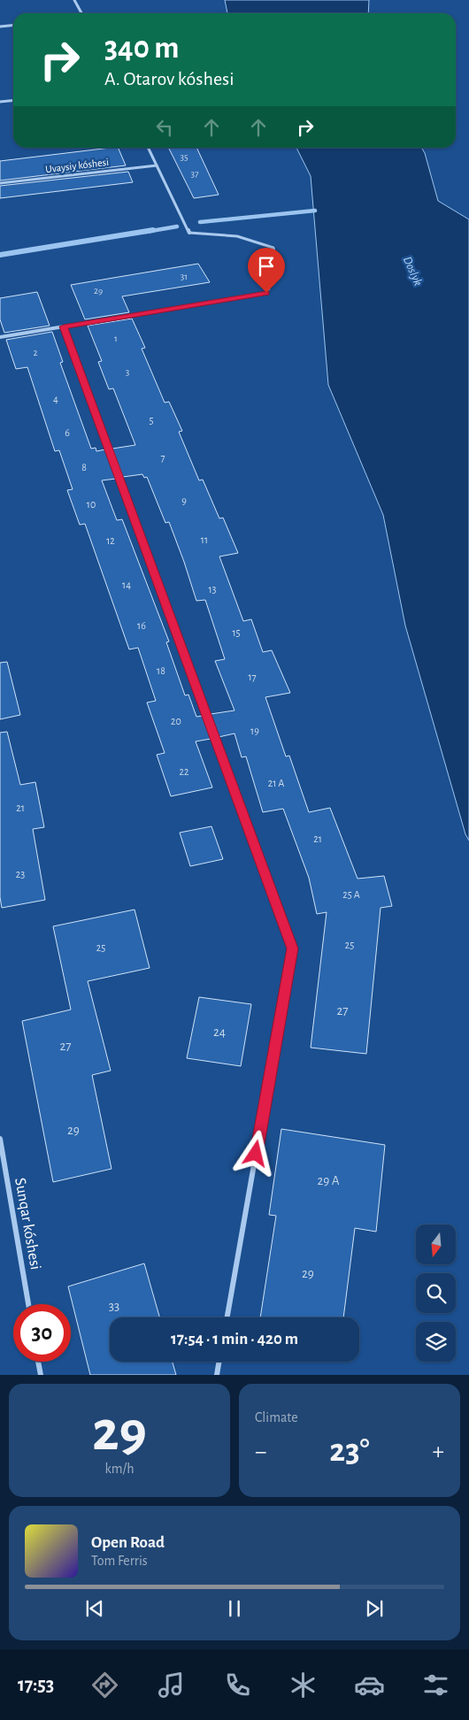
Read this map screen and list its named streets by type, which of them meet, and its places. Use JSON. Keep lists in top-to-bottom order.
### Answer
{
  "streets": {
    "street": ["Uvaysiy kóshesi", "Sunqar kóshesi"]
  },
  "water": ["Doslyk"],
  "house_numbers": [
    "35",
    "37",
    "31",
    "29",
    "1",
    "2",
    "3",
    "4",
    "5",
    "6",
    "7",
    "8",
    "9",
    "10",
    "11",
    "12",
    "14",
    "13",
    "16",
    "15",
    "18",
    "17",
    "20",
    "19",
    "22",
    "21 А",
    "21",
    "21",
    "23",
    "25 А",
    "25",
    "25",
    "27",
    "24",
    "27",
    "29",
    "29 А",
    "29",
    "33"
  ],
  "north": "bottom",
  "page": {
    "turn": ["340 m", "A. Otarov kóshesi"],
    "limit": "30",
    "trip": "17:54 · 1 min · 420 m",
    "tile": [
      ["29", "km/h"],
      "Climate"
    ],
    "heat": ["−", "23°", "+"],
    "song": ["Open Road", "Tom Ferris"],
    "tabs": "17:53"
  }
}
